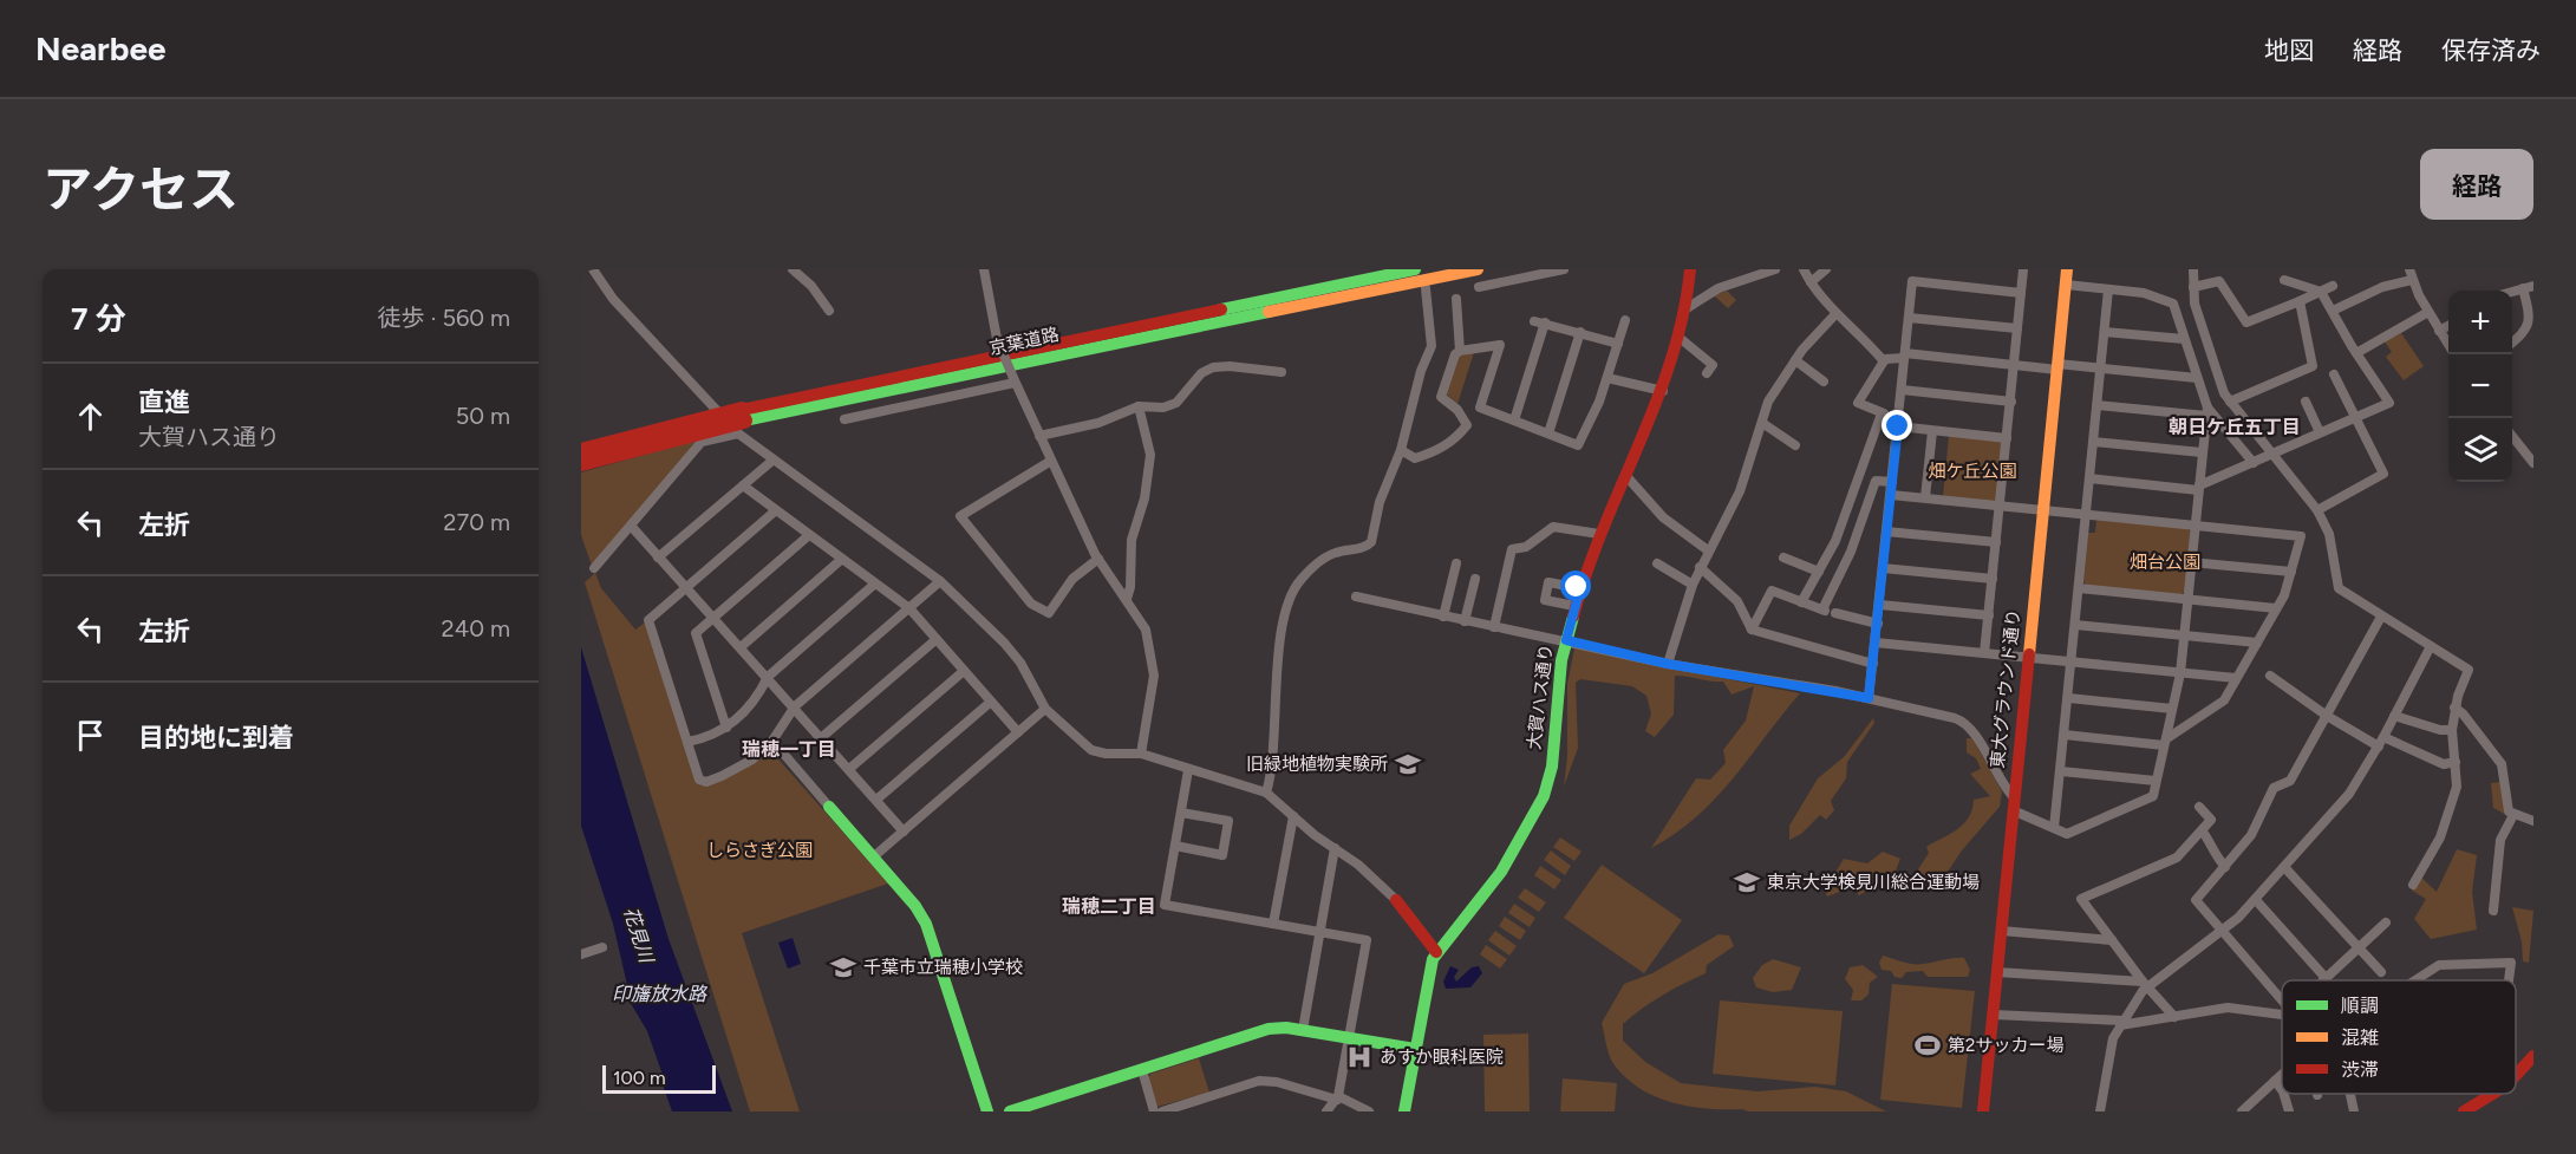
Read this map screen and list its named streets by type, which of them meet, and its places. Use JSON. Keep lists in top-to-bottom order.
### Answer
{
  "streets": {
    "main road": ["京葉道路", "東大グラウンド通り", "大賀ハス通り"]
  },
  "districts": ["朝日ケ丘五丁目", "瑞穂一丁目", "瑞穂二丁目"],
  "water": ["花見川", "印旛放水路"],
  "parks": ["畑ケ丘公園", "畑台公園", "しらさぎ公園"],
  "places": {
    "school or university": ["旧緑地植物実験所", "東京大学検見川総合運動場", "千葉市立瑞穂小学校"],
    "sports": ["第2サッカー場"],
    "hospital": ["あすか眼科医院"]
  },
  "legend": ["順調", "混雑", "渋滞"],
  "scale_bar": "100 m",
  "page": {
    "header": "Nearbee",
    "nav": ["地図", "経路", "保存済み"],
    "title": "アクセス",
    "buttons": "経路",
    "heading": ["7 分", "徒歩 · 560 m"],
    "map_buttons": ["+", "−"],
    "list": [
      ["直進", "大賀ハス通り", "50 m"],
      ["左折", "270 m"],
      ["左折", "240 m"],
      "目的地に到着"
    ],
    "scale": "100 m"
  }
}
